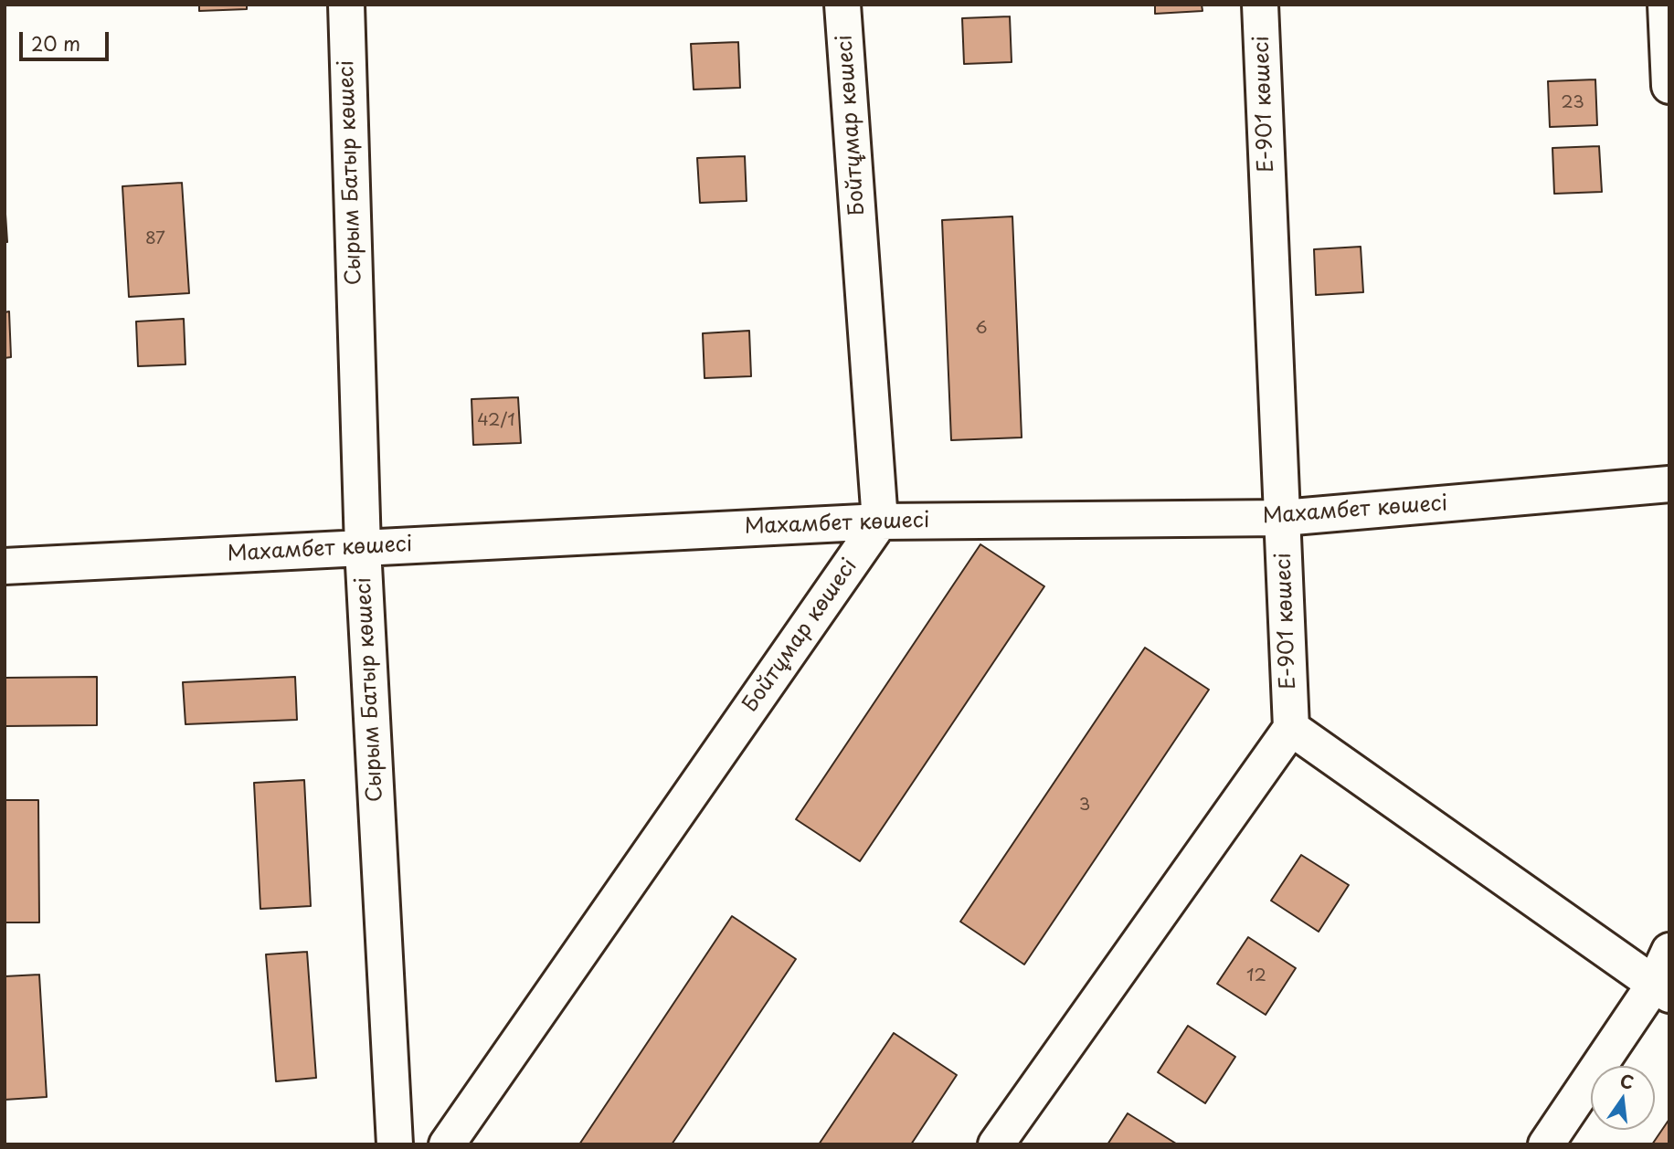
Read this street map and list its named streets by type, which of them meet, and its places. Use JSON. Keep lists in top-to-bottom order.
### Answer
{
  "streets": {
    "street": [
      "Е-901 көшесі",
      "Бойтұмар көшесі",
      "Сырым Батыр көшесі",
      "Махамбет көшесі"
    ]
  },
  "crossings": [
    ["Е-901 көшесі", "Махамбет көшесі"],
    ["Бойтұмар көшесі", "Махамбет көшесі"],
    ["Сырым Батыр көшесі", "Махамбет көшесі"]
  ],
  "house_numbers": [
    "23",
    "87",
    "6",
    "42/1",
    "3",
    "12"
  ],
  "scale_bar": "20 m",
  "north": "top"
}
